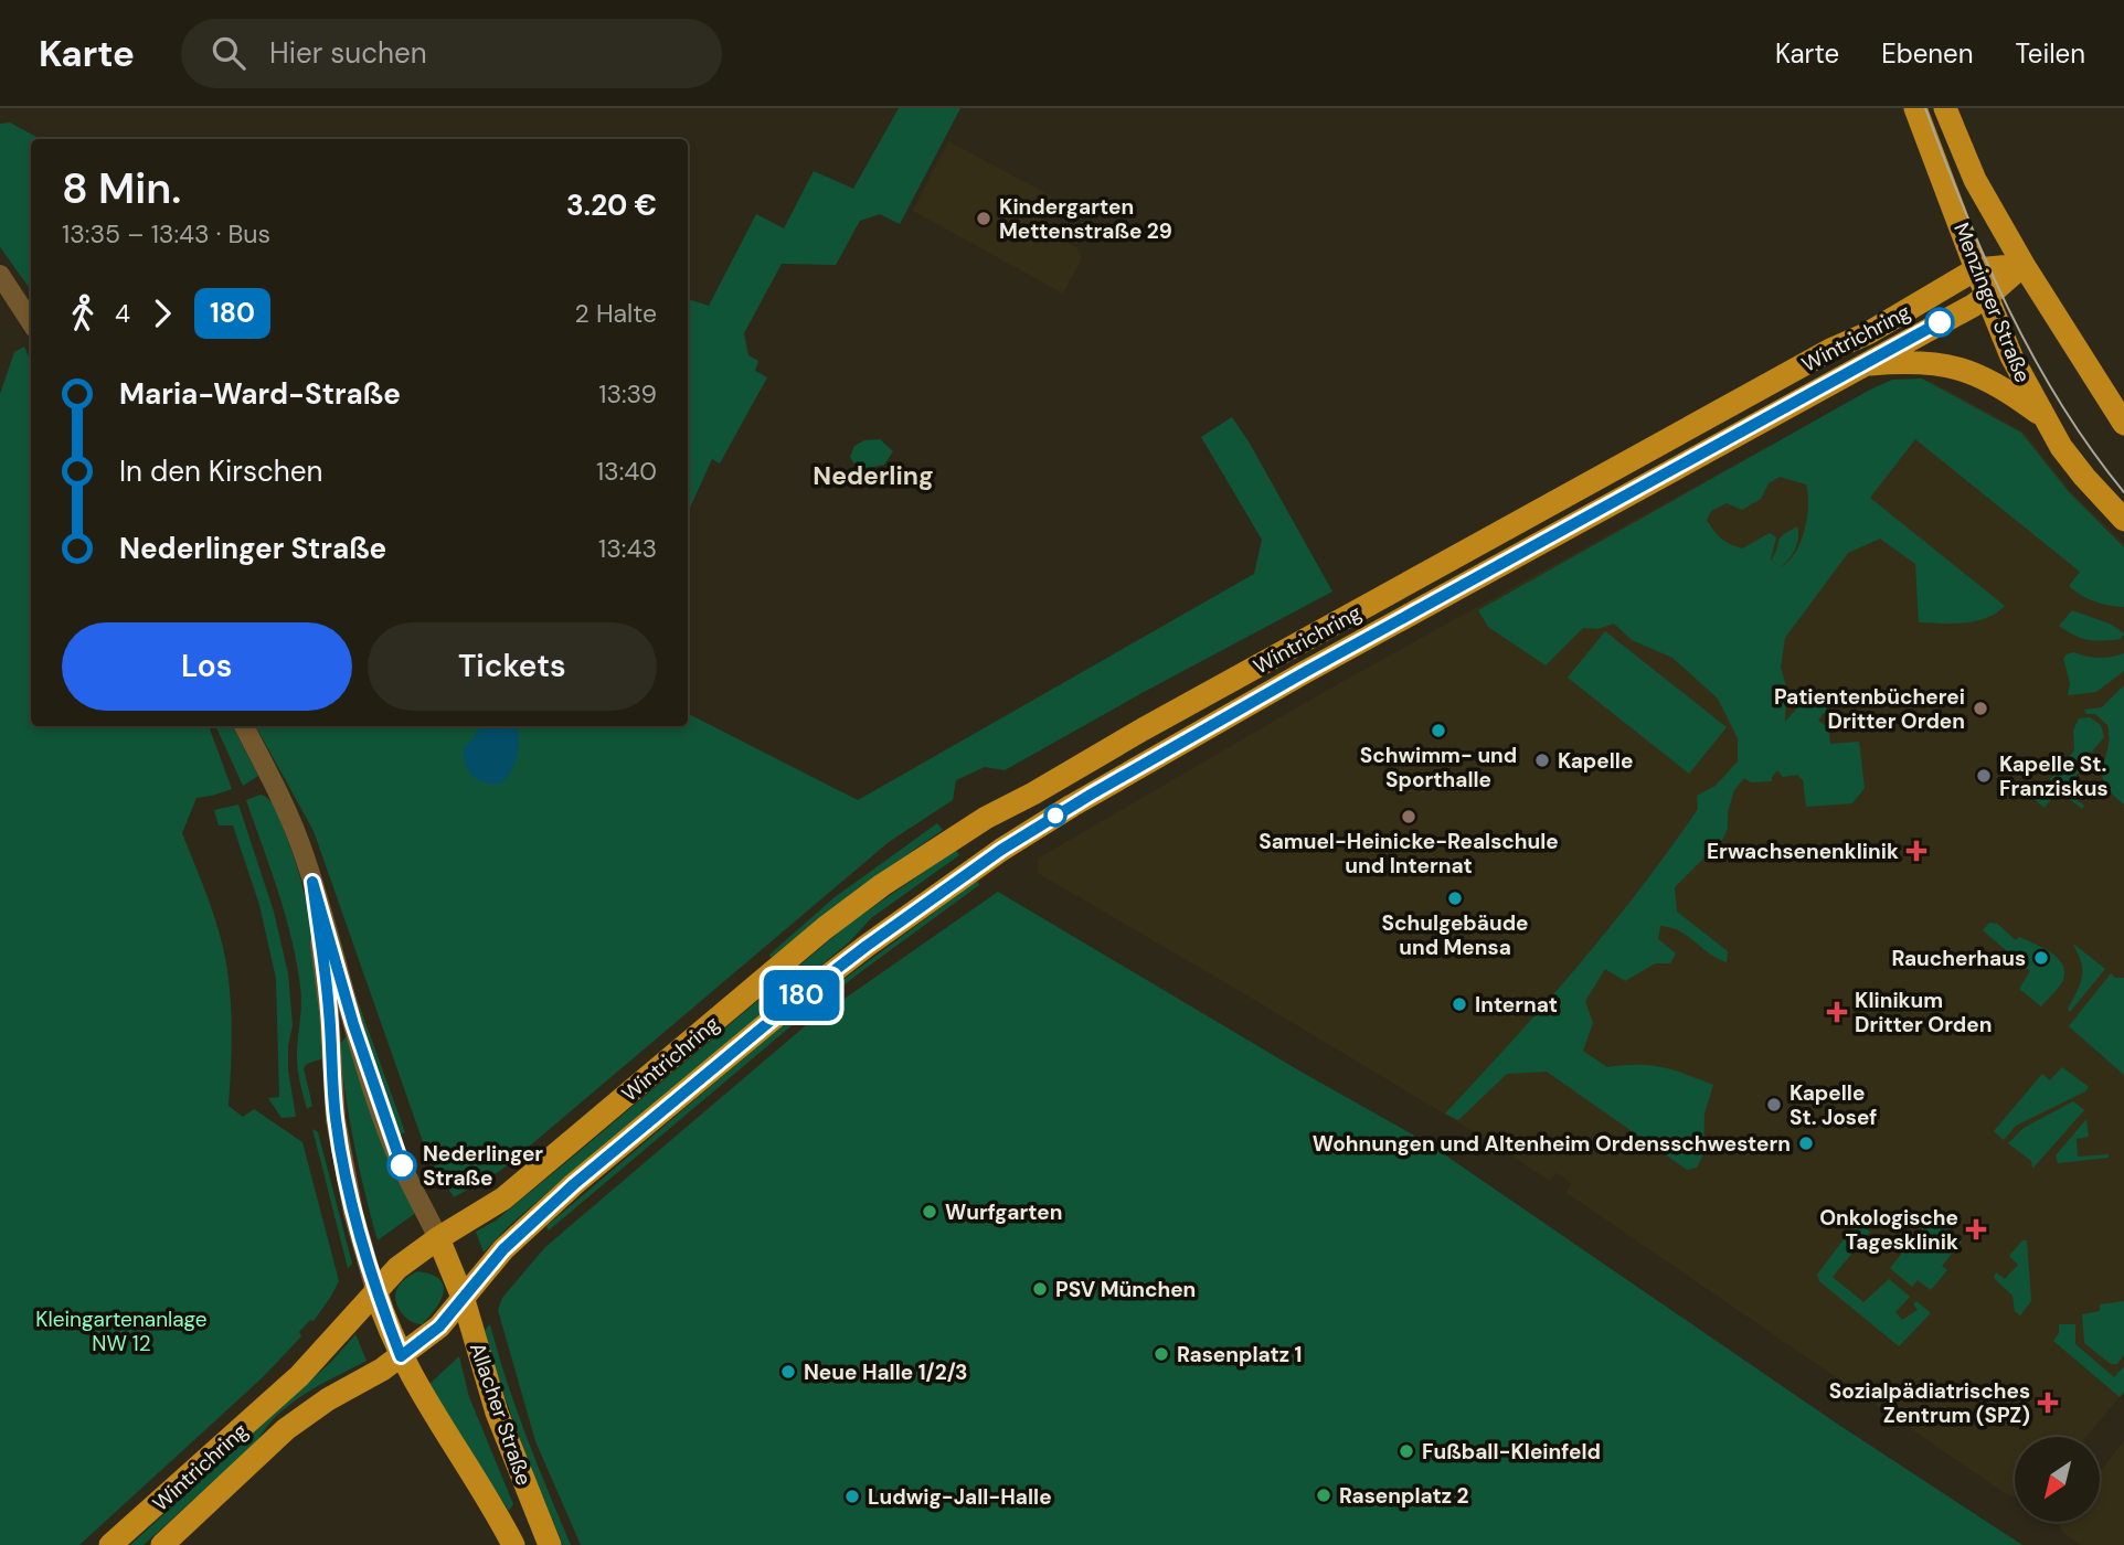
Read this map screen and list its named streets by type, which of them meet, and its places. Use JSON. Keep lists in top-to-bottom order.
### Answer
{
  "streets": {
    "main road": ["Menzinger Straße", "Wintrichring", "Allacher Straße"]
  },
  "crossings": [
    ["Menzinger Straße", "Wintrichring"],
    ["Wintrichring", "Allacher Straße"]
  ],
  "districts": ["Nederling"],
  "parks": ["Kleingartenanlage NW 12"],
  "places": {
    "other": [
      "Kindergarten Mettenstraße 29",
      "Patientenbücherei Dritter Orden",
      "Schwimm- und Sporthalle",
      "Kapelle",
      "Kapelle St. Franziskus",
      "Samuel-Heinicke-Realschule und Internat",
      "Schulgebäude und Mensa",
      "Raucherhaus",
      "Internat",
      "Kapelle St. Josef",
      "Wohnungen und Altenheim Ordensschwestern",
      "Nederlinger Straße",
      "Wurfgarten",
      "PSV München",
      "Rasenplatz 1",
      "Neue Halle 1/2/3",
      "Fußball-Kleinfeld",
      "Rasenplatz 2",
      "Ludwig-Jall-Halle"
    ],
    "health": [
      "Erwachsenenklinik",
      "Klinikum Dritter Orden",
      "Onkologische Tagesklinik",
      "Sozialpädiatrisches Zentrum (SPZ)"
    ]
  },
  "lines": ["bus line 180"],
  "north": "bottom left",
  "page": {
    "header": "Karte",
    "search": "Hier suchen",
    "nav": ["Karte", "Ebenen", "Teilen"],
    "on_map": "180",
    "heading": ["8 Min.", "13:35 – 13:43 · Bus", "3.20 €"],
    "legs": ["4", "180", "2 Halte"],
    "list": [
      {
        "name": "Maria-Ward-Straße",
        "value": "13:39"
      },
      {
        "name": "In den Kirschen",
        "value": "13:40"
      },
      {
        "name": "Nederlinger Straße",
        "value": "13:43"
      }
    ],
    "buttons": ["Los", "Tickets"]
  }
}
